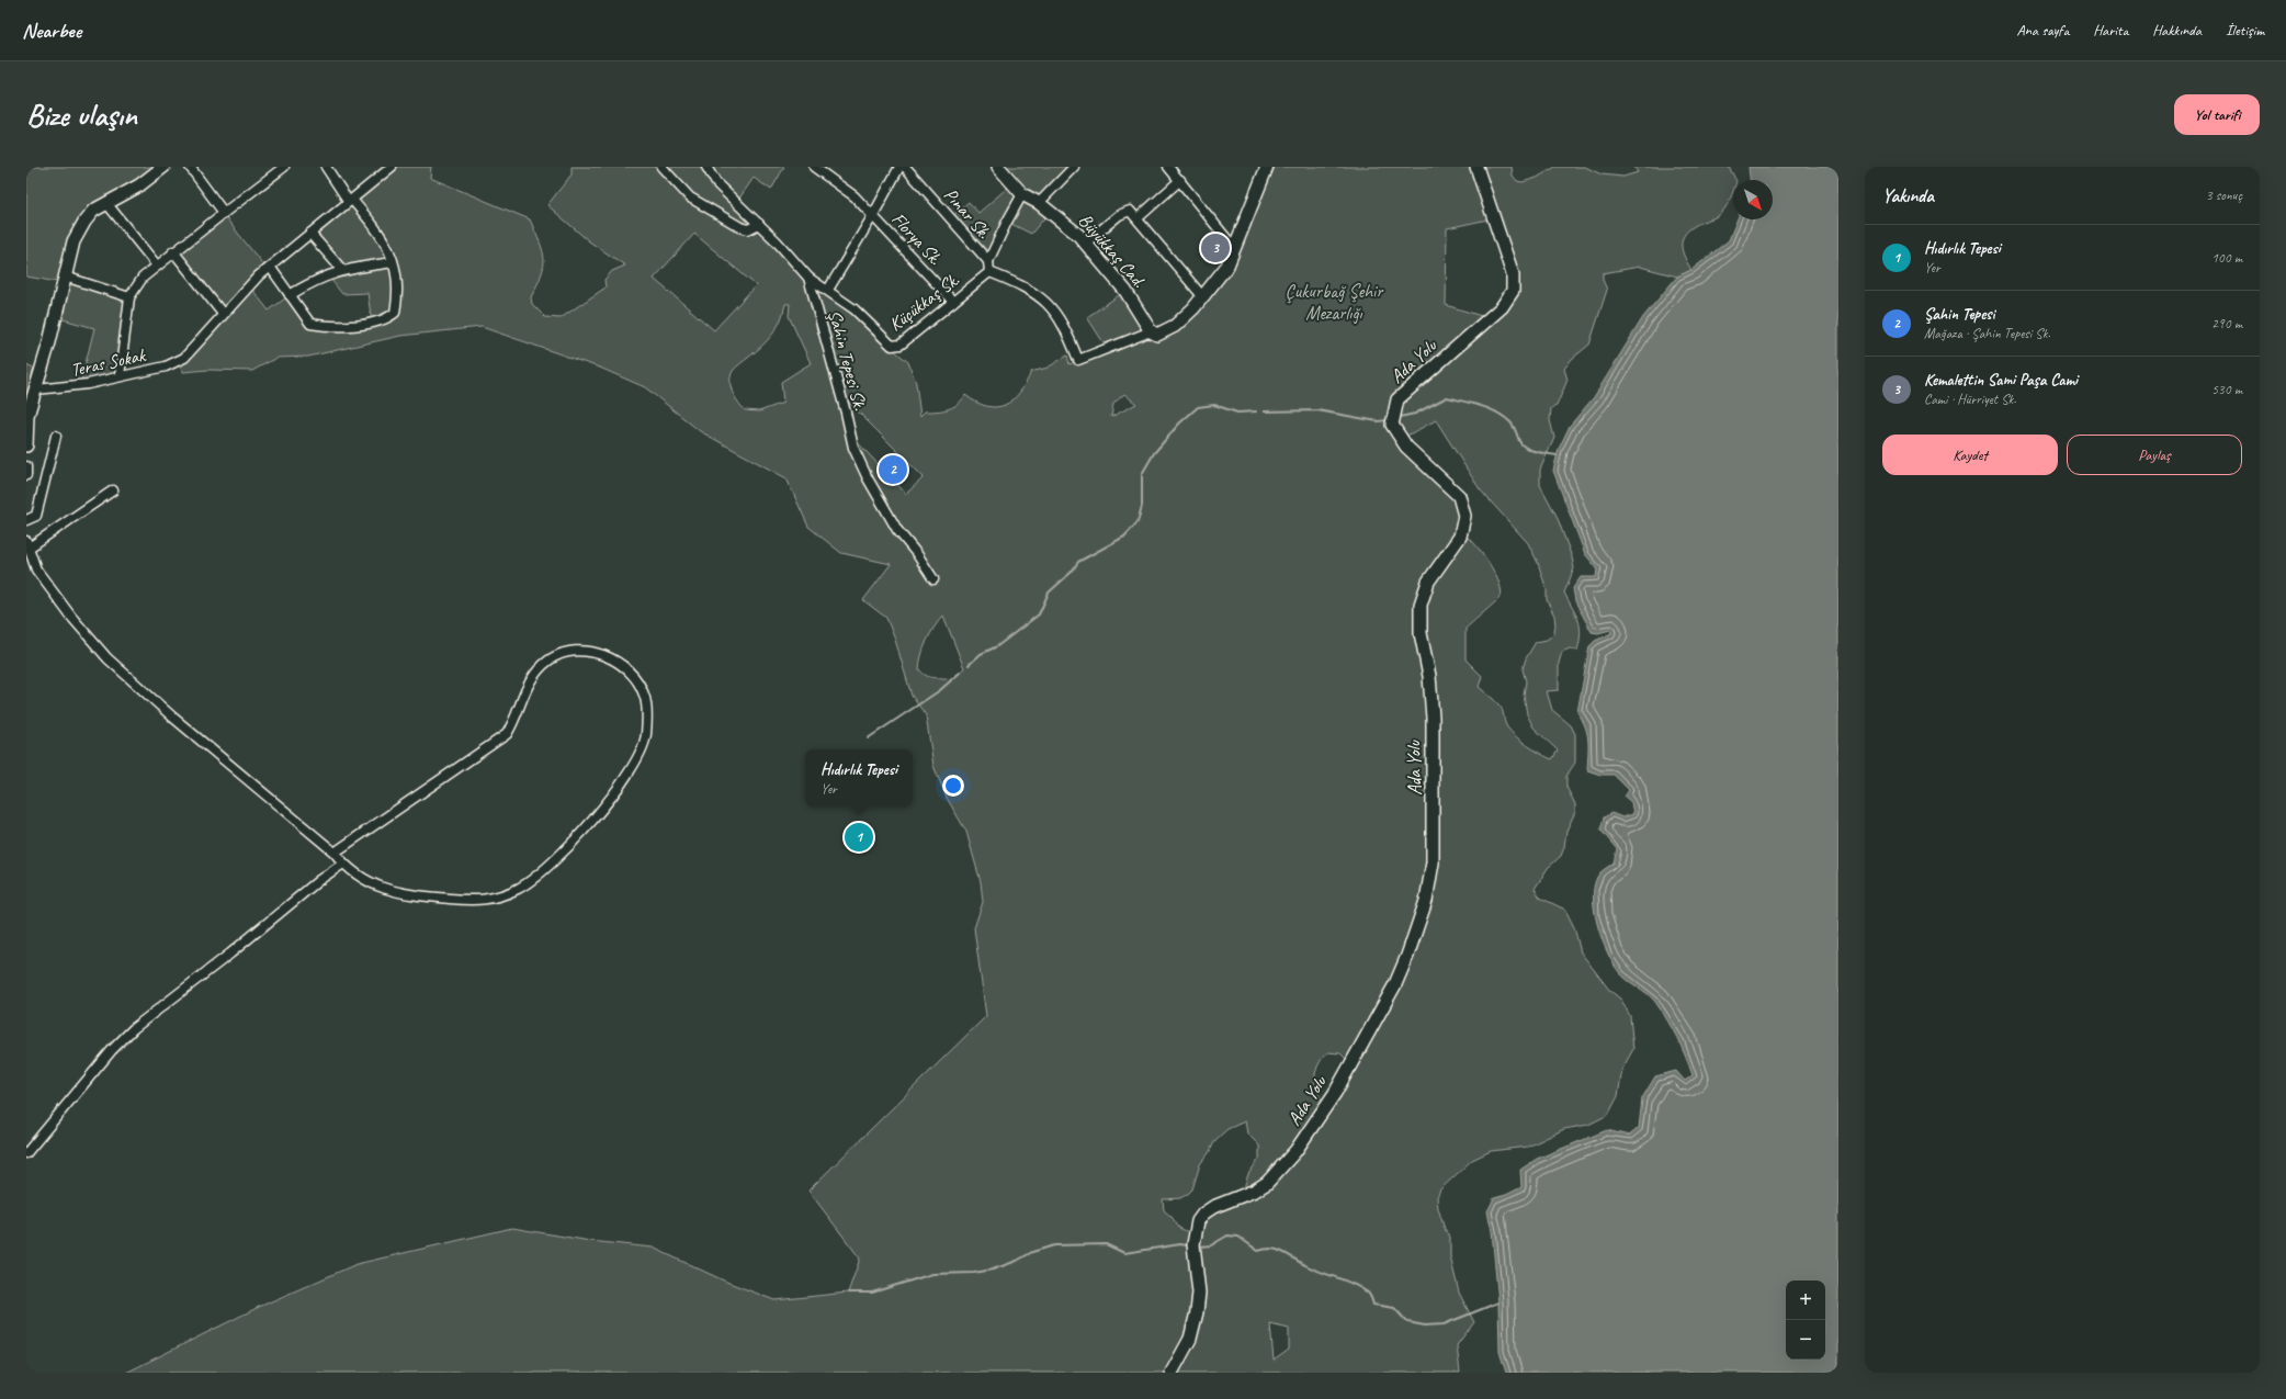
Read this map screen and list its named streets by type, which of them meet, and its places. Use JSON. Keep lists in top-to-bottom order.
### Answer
{
  "streets": {
    "street": [
      "Pınar Sk.",
      "Florya Sk.",
      "Büyükkaş Cad.",
      "Küçükkaş Sk.",
      "Şahin Tepesi Sk.",
      "Ada Yolu",
      "Teras Sokak"
    ]
  },
  "crossings": [
    ["Florya Sk.", "Küçükkaş Sk."],
    ["Küçükkaş Sk.", "Şahin Tepesi Sk."]
  ],
  "parks": ["Çukurbağ Şehir Mezarlığı"],
  "north": "bottom right",
  "page": {
    "header": "Nearbee",
    "nav": [
      "Ana sayfa",
      "Harita",
      "Hakkında",
      "İletişim"
    ],
    "buttons": [
      "Yol tarifi",
      ["Kaydet", "Paylaş"]
    ],
    "title": "Bize ulaşın",
    "heading": ["Yakında", "3 sonuç"],
    "list": [
      {
        "mark": "1",
        "name": "Hıdırlık Tepesi",
        "note": "Yer",
        "value": "100 m"
      },
      {
        "mark": "2",
        "name": "Şahin Tepesi",
        "note": "Mağaza · Şahin Tepesi Sk.",
        "value": "290 m"
      },
      {
        "mark": "3",
        "name": "Kemalettin Sami Paşa Cami",
        "note": "Cami · Hürriyet Sk.",
        "value": "530 m"
      }
    ],
    "pins": ["3", "2", "1"],
    "popup": ["Hıdırlık Tepesi", "Yer"],
    "map_buttons": ["+", "−"]
  }
}
